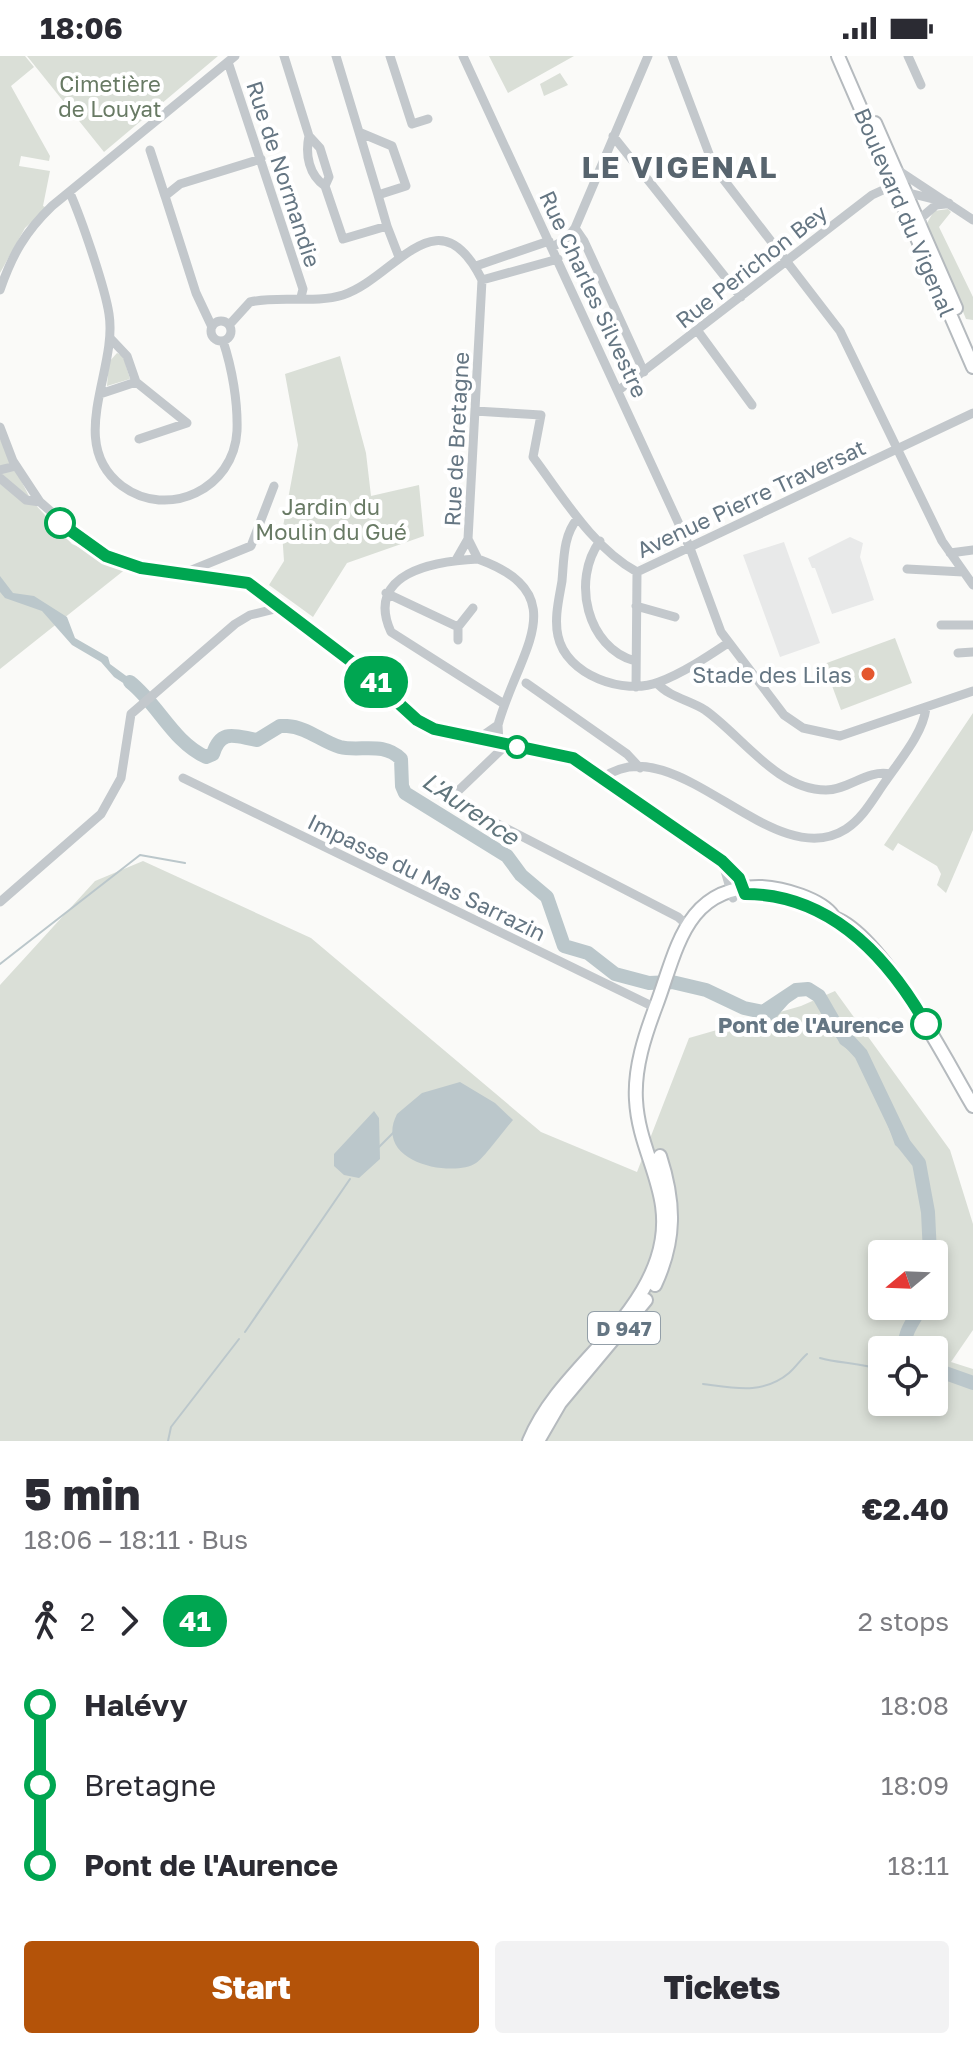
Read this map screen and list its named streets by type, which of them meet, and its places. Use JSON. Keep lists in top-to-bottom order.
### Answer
{
  "streets": {
    "main road": ["Boulevard du Vigenal", "D 947"],
    "street": [
      "Rue de Normandie",
      "Rue Perichon Bey",
      "Rue Charles Silvestre",
      "Rue de Bretagne",
      "Avenue Pierre Traversat",
      "Impasse du Mas Sarrazin"
    ]
  },
  "crossings": [
    ["Boulevard du Vigenal", "Rue Perichon Bey"],
    ["Rue Perichon Bey", "Rue Charles Silvestre"],
    ["Rue Charles Silvestre", "Avenue Pierre Traversat"],
    ["Rue de Bretagne", "Avenue Pierre Traversat"],
    ["Impasse du Mas Sarrazin", "D 947"]
  ],
  "districts": ["LE VIGENAL"],
  "water": ["L'Aurence"],
  "parks": ["Cimetière de Louyat", "Jardin du Moulin du Gué"],
  "places": ["Stade des Lilas", "Pont de l'Aurence"],
  "lines": ["bus line 41"],
  "north": "left",
  "page": {
    "status": "18:06",
    "on_map": "41",
    "heading": ["5 min", "18:06 – 18:11 · Bus", "€2.40"],
    "legs": ["2", "41", "2 stops"],
    "list": [
      {
        "name": "Halévy",
        "value": "18:08"
      },
      {
        "name": "Bretagne",
        "value": "18:09"
      },
      {
        "name": "Pont de l'Aurence",
        "value": "18:11"
      }
    ],
    "buttons": ["Start", "Tickets"]
  }
}
